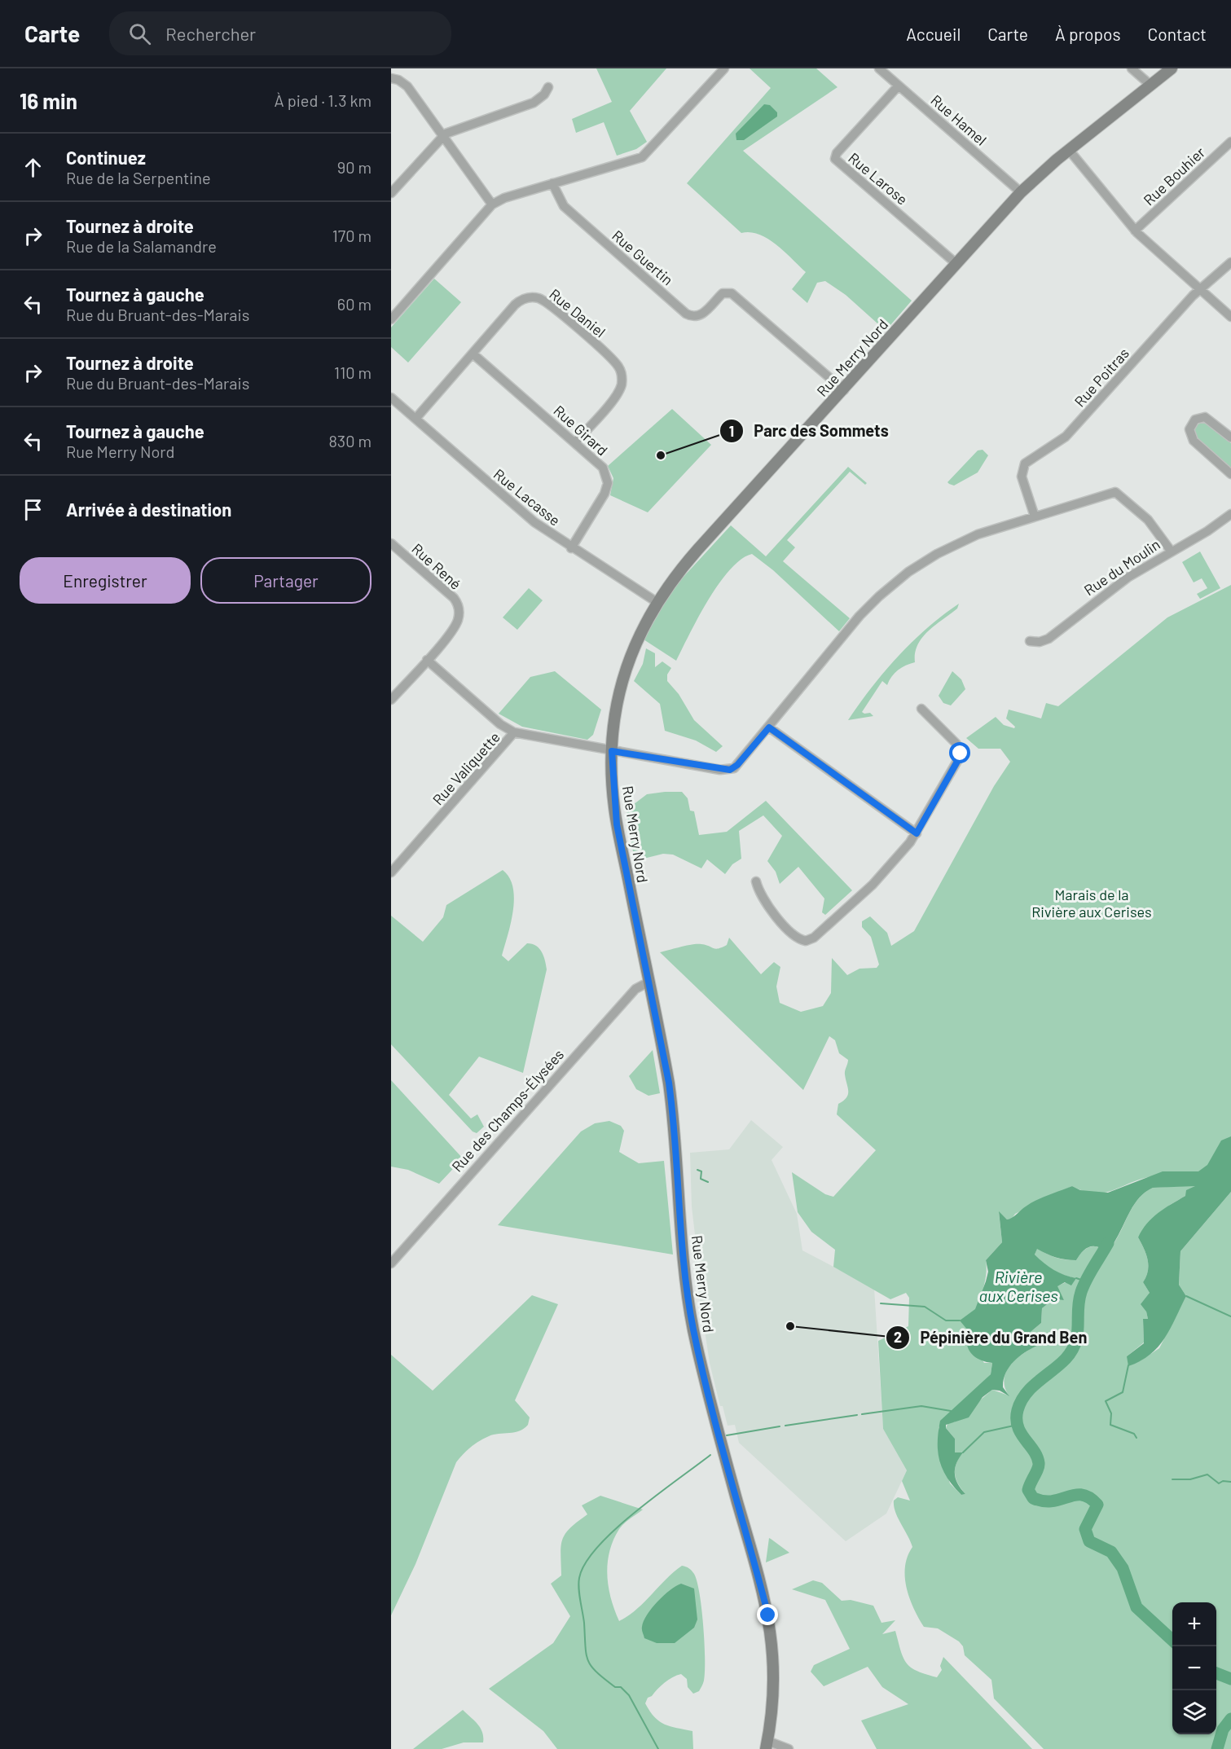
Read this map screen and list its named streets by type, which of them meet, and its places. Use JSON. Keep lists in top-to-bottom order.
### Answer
{
  "streets": {
    "main road": ["Rue Merry Nord"],
    "street": [
      "Rue Hamel",
      "Rue Bouhier",
      "Rue Larose",
      "Rue Guertin",
      "Rue Daniel",
      "Rue Poitras",
      "Rue Girard",
      "Rue Lacasse",
      "Rue René",
      "Rue du Moulin",
      "Rue Valiquette",
      "Rue des Champs-Élysées"
    ]
  },
  "crossings": [
    ["Rue Hamel", "Rue Larose"],
    ["Rue Hamel", "Rue Merry Nord"],
    ["Rue Larose", "Rue Merry Nord"],
    ["Rue Guertin", "Rue Merry Nord"],
    ["Rue Daniel", "Rue Girard"],
    ["Rue Daniel", "Rue Lacasse"],
    ["Rue Merry Nord", "Rue Lacasse"],
    ["Rue Merry Nord", "Rue Valiquette"],
    ["Rue Merry Nord", "Rue des Champs-Élysées"],
    ["Rue Girard", "Rue Lacasse"]
  ],
  "water": ["Rivière aux Cerises"],
  "parks": ["Marais de la Rivière aux Cerises"],
  "places": ["Parc des Sommets", "Pépinière du Grand Ben"],
  "page": {
    "header": "Carte",
    "search": "Rechercher",
    "nav": [
      "Accueil",
      "Carte",
      "À propos",
      "Contact"
    ],
    "heading": ["16 min", "À pied · 1.3 km"],
    "list": [
      ["Continuez", "Rue de la Serpentine", "90 m"],
      ["Tournez à droite", "Rue de la Salamandre", "170 m"],
      ["Tournez à gauche", "Rue du Bruant-des-Marais", "60 m"],
      ["Tournez à droite", "Rue du Bruant-des-Marais", "110 m"],
      ["Tournez à gauche", "Rue Merry Nord", "830 m"],
      "Arrivée à destination"
    ],
    "buttons": ["Enregistrer", "Partager"],
    "map_buttons": ["+", "−"]
  }
}
